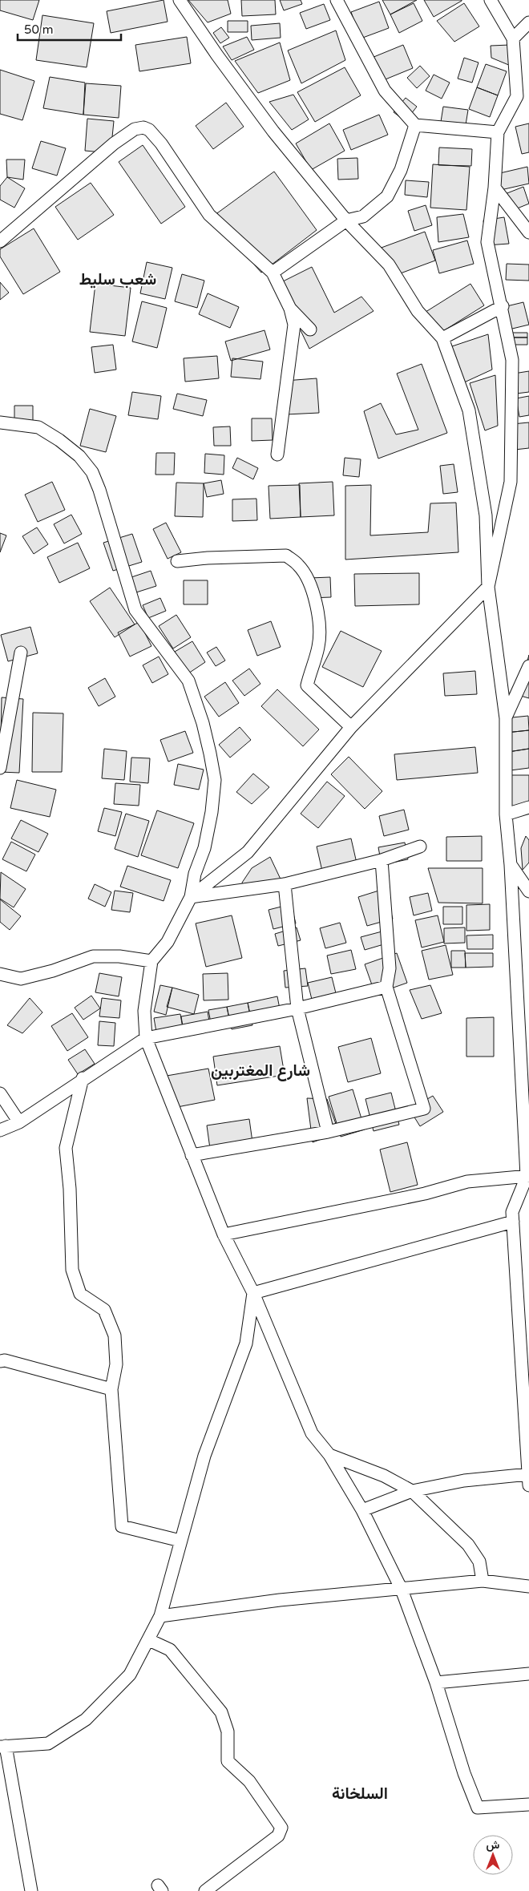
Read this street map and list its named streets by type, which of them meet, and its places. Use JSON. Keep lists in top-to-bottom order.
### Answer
{
  "districts": ["شعب سليط", "شارع المغتربين", "السلخانة"],
  "scale_bar": "50 m",
  "north": "top"
}
